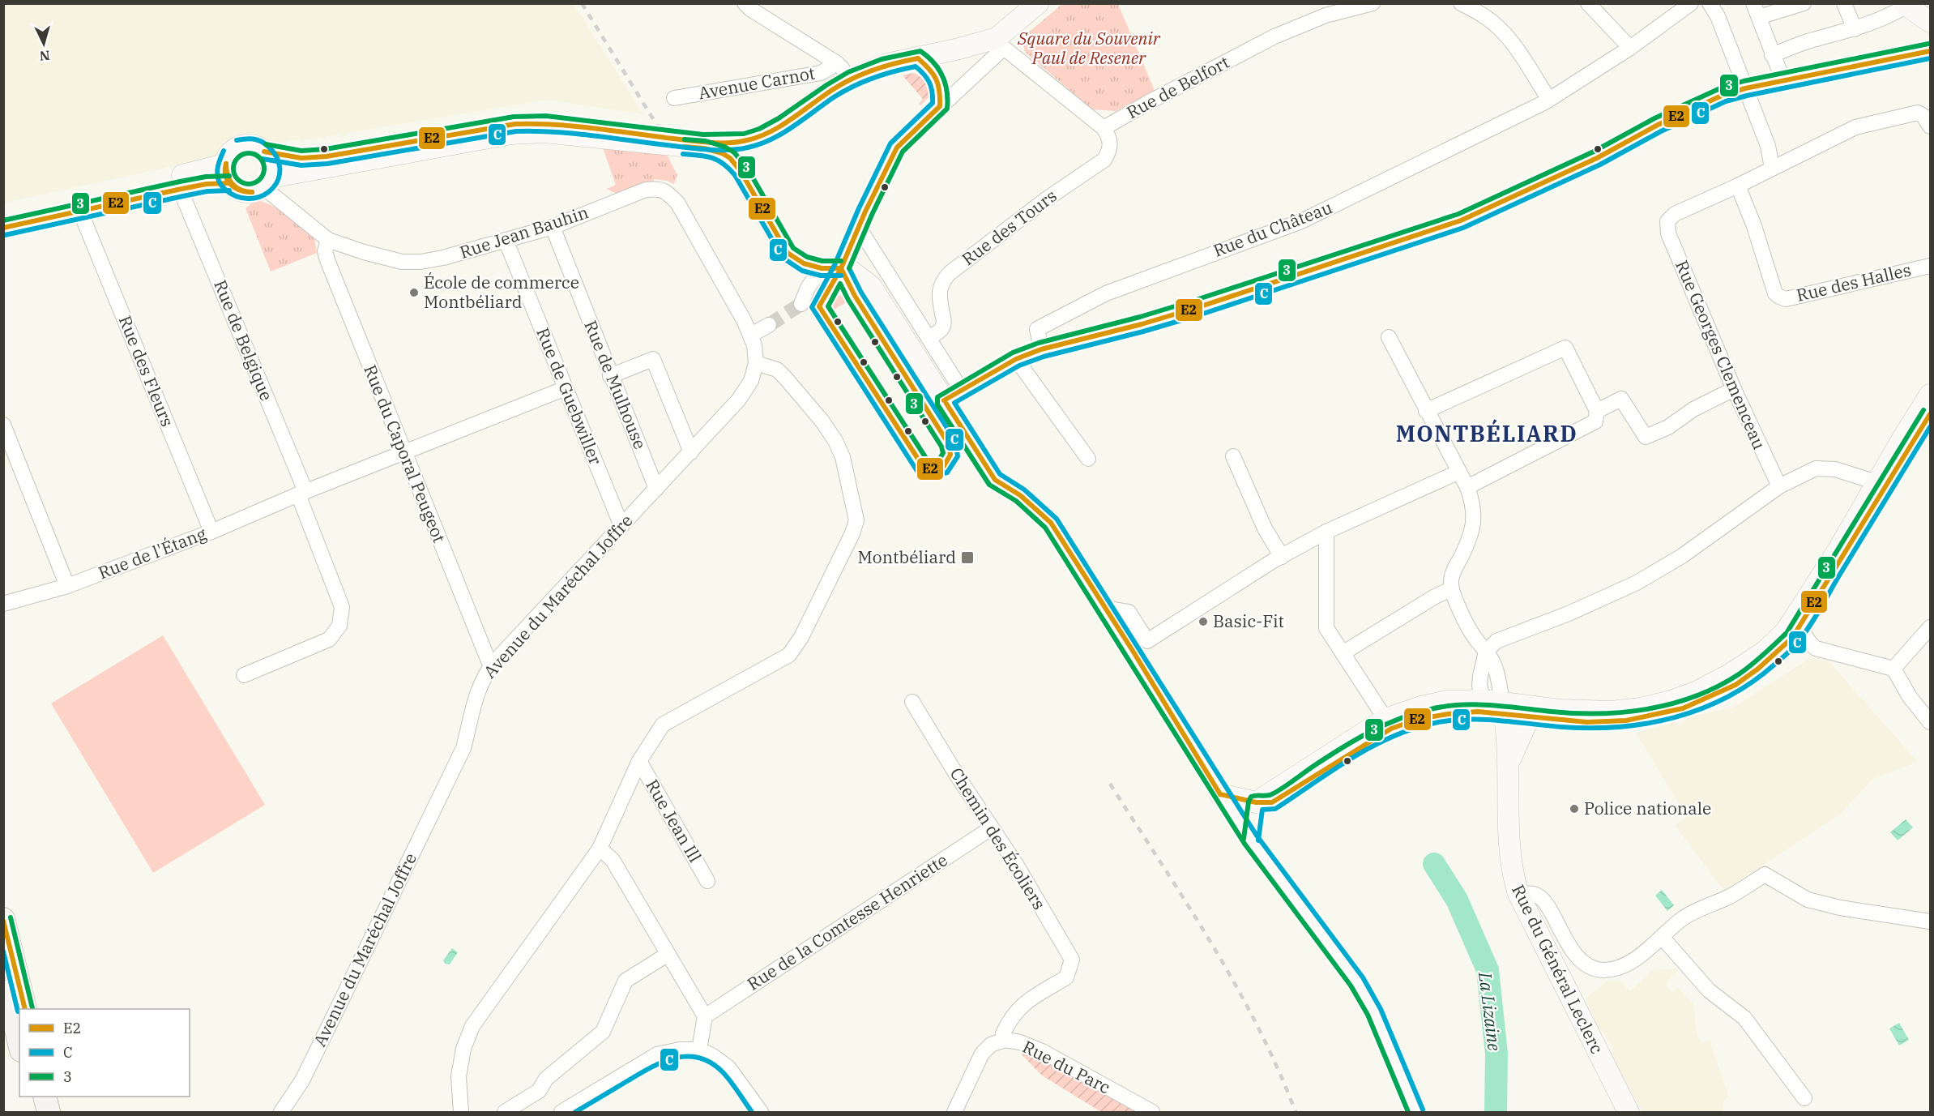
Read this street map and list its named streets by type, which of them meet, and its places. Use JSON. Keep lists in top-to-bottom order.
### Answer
{
  "streets": {
    "main road": ["Rue du Général Leclerc"],
    "street": [
      "Avenue Carnot",
      "Rue de Belfort",
      "Rue des Tours",
      "Rue du Château",
      "Rue Jean Bauhin",
      "Rue des Halles",
      "Rue de Belgique",
      "Rue Georges Clemenceau",
      "Rue des Fleurs",
      "Rue de Mulhouse",
      "Rue de Guebwiller",
      "Rue du Caporal Peugeot",
      "Rue de l'Étang",
      "Avenue du Maréchal Joffre",
      "Rue Jean Ill",
      "Chemin des Écoliers",
      "Rue de la Comtesse Henriette",
      "Rue du Parc"
    ]
  },
  "crossings": [
    ["Rue de Belfort", "Rue des Tours"],
    ["Rue Jean Bauhin", "Rue de Mulhouse"],
    ["Rue Jean Bauhin", "Rue de Guebwiller"],
    ["Rue Jean Bauhin", "Rue du Caporal Peugeot"],
    ["Rue Jean Bauhin", "Avenue du Maréchal Joffre"],
    ["Rue des Halles", "Rue Georges Clemenceau"],
    ["Rue de Belgique", "Rue de l'Étang"],
    ["Rue des Fleurs", "Rue de l'Étang"],
    ["Rue de Mulhouse", "Avenue du Maréchal Joffre"],
    ["Rue de Guebwiller", "Rue de l'Étang"],
    ["Rue de Guebwiller", "Avenue du Maréchal Joffre"],
    ["Rue du Caporal Peugeot", "Rue de l'Étang"],
    ["Rue du Caporal Peugeot", "Avenue du Maréchal Joffre"],
    ["Chemin des Écoliers", "Rue de la Comtesse Henriette"],
    ["Chemin des Écoliers", "Rue du Parc"]
  ],
  "districts": ["MONTBÉLIARD"],
  "water": ["La Lizaine"],
  "parks": ["Square du Souvenir Paul de Resener"],
  "places": {
    "other": ["École de commerce Montbéliard", "Basic-Fit", "Police nationale"],
    "transit": ["Montbéliard"]
  },
  "lines": ["transit line 3", "transit line E2", "transit line C"],
  "legend": ["E2", "C", "3"],
  "north": "bottom"
}
